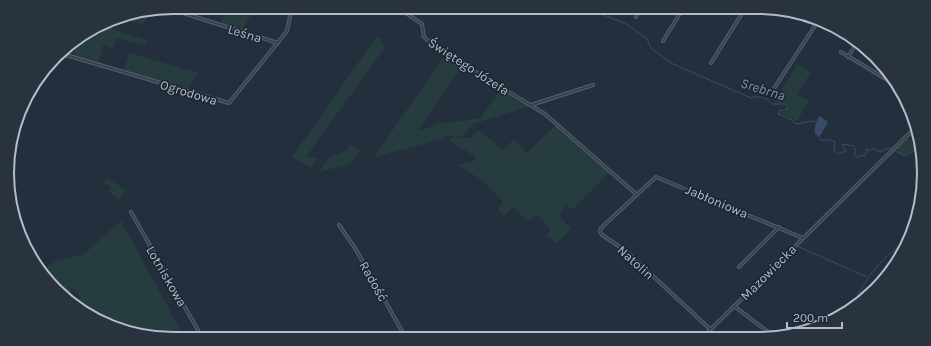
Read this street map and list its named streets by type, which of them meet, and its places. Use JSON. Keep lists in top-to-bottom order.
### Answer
{
  "streets": {
    "street": [
      "Leśna",
      "Świętego Józefa",
      "Ogrodowa",
      "Jabłoniowa",
      "Natolin",
      "Mazowiecka",
      "Lotniskowa",
      "Radość"
    ]
  },
  "crossings": [
    ["Leśna", "Ogrodowa"],
    ["Świętego Józefa", "Jabłoniowa"],
    ["Świętego Józefa", "Natolin"],
    ["Jabłoniowa", "Natolin"],
    ["Jabłoniowa", "Mazowiecka"],
    ["Natolin", "Mazowiecka"]
  ],
  "water": ["Srebrna"],
  "scale_bar": "200 m"
}
